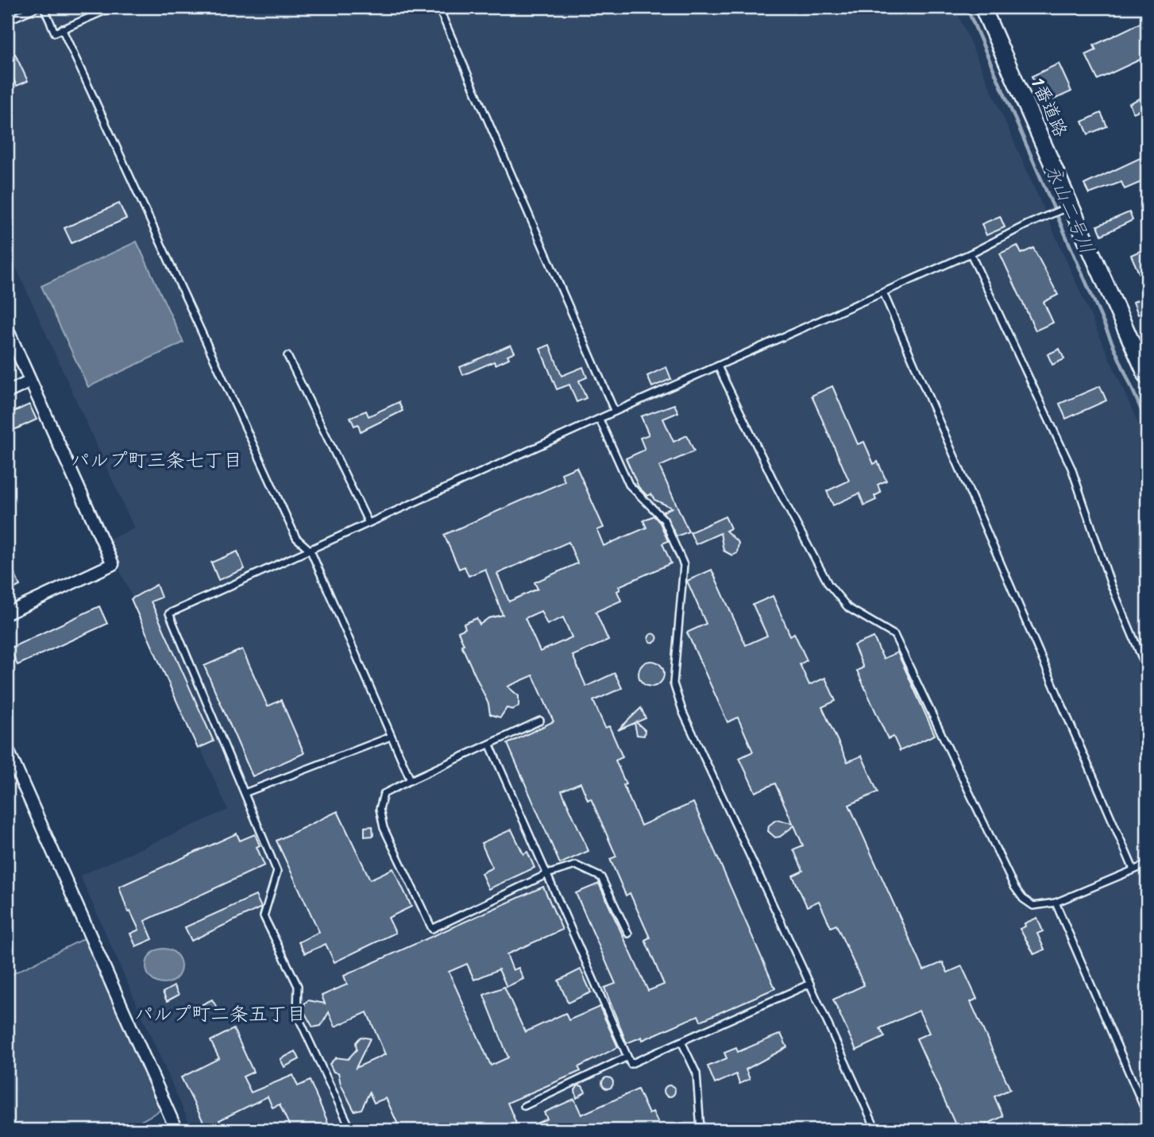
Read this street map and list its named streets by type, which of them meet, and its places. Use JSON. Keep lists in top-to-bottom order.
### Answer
{
  "streets": {
    "street": ["1番道路"]
  },
  "districts": ["パルプ町三条七丁目", "パルプ町二条五丁目"],
  "water": ["永山二号川"]
}
